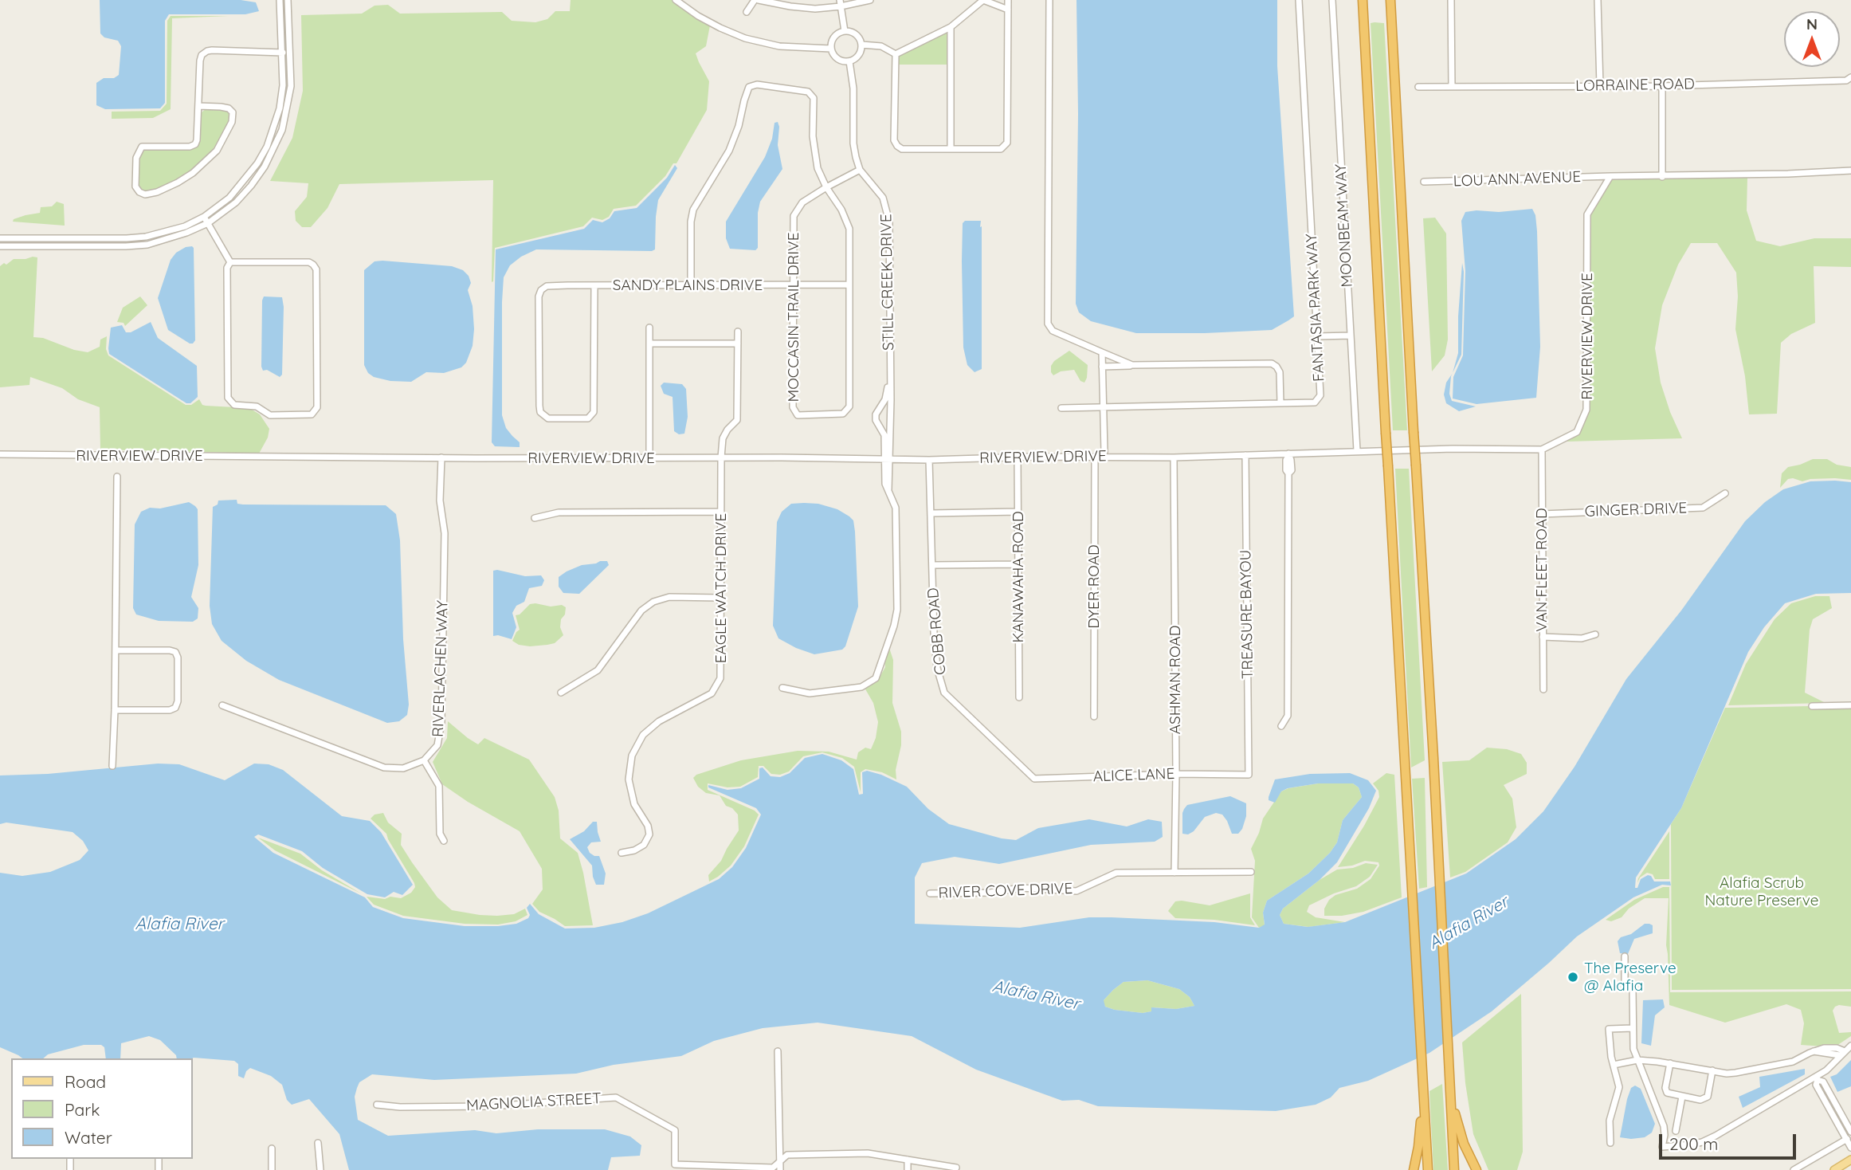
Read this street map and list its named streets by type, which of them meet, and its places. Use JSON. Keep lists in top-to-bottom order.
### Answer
{
  "streets": {
    "street": [
      "LORRAINE ROAD",
      "LOU ANN AVENUE",
      "MOONBEAM WAY",
      "STILL CREEK DRIVE",
      "SANDY PLAINS DRIVE",
      "FANTASIA PARK WAY",
      "MOCCASIN TRAIL DRIVE",
      "RIVERVIEW DRIVE",
      "GINGER DRIVE",
      "VAN FLEET ROAD",
      "KANAWAHA ROAD",
      "DYER ROAD",
      "EAGLE WATCH DRIVE",
      "TREASURE BAYOU",
      "COBB ROAD",
      "RIVERLACHEN WAY",
      "ASHMAN ROAD",
      "ALICE LANE",
      "RIVER COVE DRIVE",
      "MAGNOLIA STREET"
    ]
  },
  "crossings": [
    ["LOU ANN AVENUE", "RIVERVIEW DRIVE"],
    ["MOONBEAM WAY", "RIVERVIEW DRIVE"],
    ["STILL CREEK DRIVE", "MOCCASIN TRAIL DRIVE"],
    ["STILL CREEK DRIVE", "RIVERVIEW DRIVE"],
    ["SANDY PLAINS DRIVE", "MOCCASIN TRAIL DRIVE"],
    ["RIVERVIEW DRIVE", "VAN FLEET ROAD"],
    ["RIVERVIEW DRIVE", "KANAWAHA ROAD"],
    ["RIVERVIEW DRIVE", "DYER ROAD"],
    ["RIVERVIEW DRIVE", "EAGLE WATCH DRIVE"],
    ["RIVERVIEW DRIVE", "TREASURE BAYOU"],
    ["RIVERVIEW DRIVE", "COBB ROAD"],
    ["RIVERVIEW DRIVE", "RIVERLACHEN WAY"],
    ["RIVERVIEW DRIVE", "ASHMAN ROAD"],
    ["GINGER DRIVE", "VAN FLEET ROAD"],
    ["TREASURE BAYOU", "ALICE LANE"],
    ["COBB ROAD", "ALICE LANE"],
    ["ASHMAN ROAD", "ALICE LANE"],
    ["ASHMAN ROAD", "RIVER COVE DRIVE"]
  ],
  "water": ["Alafia River"],
  "parks": ["Alafia Scrub Nature Preserve"],
  "places": ["The Preserve @ Alafia"],
  "legend": ["Road", "Park", "Water"],
  "scale_bar": "200 m",
  "north": "top"
}
